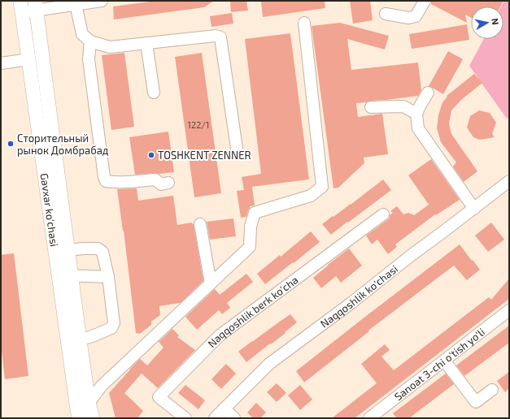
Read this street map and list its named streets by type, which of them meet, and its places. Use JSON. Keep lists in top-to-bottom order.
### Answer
{
  "streets": {
    "main road": ["Gavxar ko'chasi"],
    "street": ["Naqqoshlik ko'chasi", "Naqqoshlik berk ko'cha", "Sanoat 3-chi o'tish yo'li"]
  },
  "places": ["Сторительный рынок Домбрабад", "TOSHKENT ZENNER"],
  "house_numbers": ["122/1"],
  "north": "right"
}
